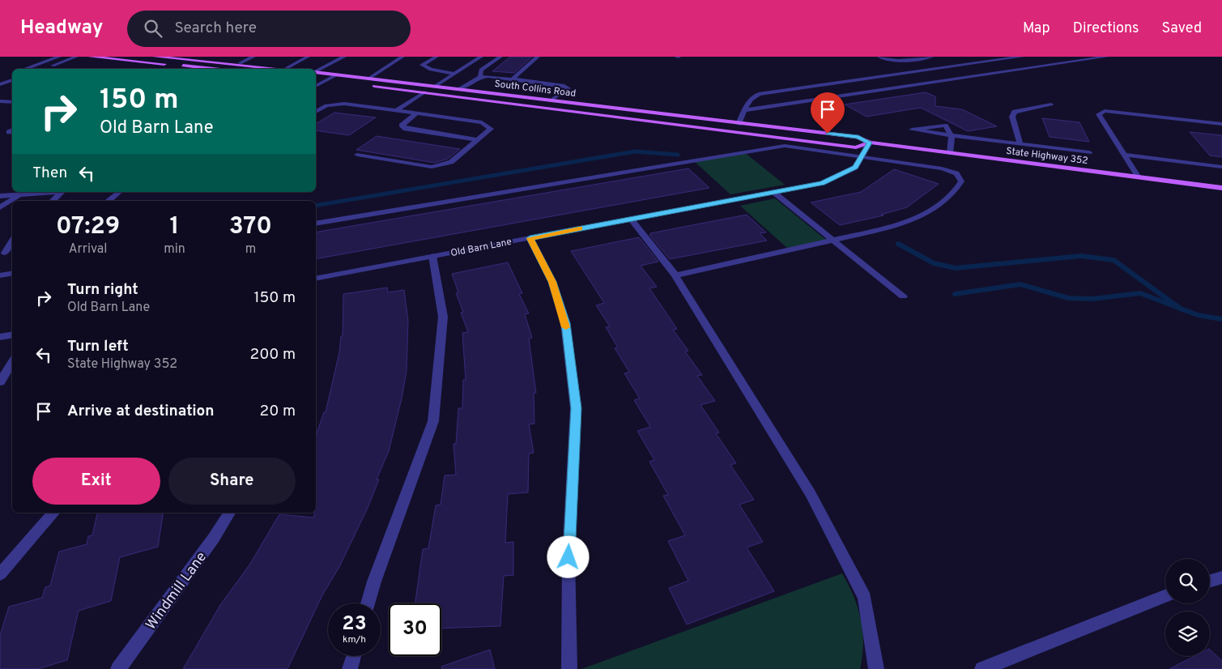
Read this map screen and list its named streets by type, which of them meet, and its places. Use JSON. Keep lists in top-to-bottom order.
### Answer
{
  "streets": {
    "main road": ["South Collins Road", "State Highway 352"],
    "street": ["Old Barn Lane", "Windmill Lane"]
  },
  "crossings": [
    ["South Collins Road", "State Highway 352"],
    ["State Highway 352", "Old Barn Lane"]
  ],
  "page": {
    "header": "Headway",
    "search": "Search here",
    "nav": ["Map", "Directions", "Saved"],
    "turn": ["150 m", "Old Barn Lane"],
    "then": "Then",
    "eta": [
      "07:29",
      "Arrival",
      "1",
      "min",
      "370",
      "m"
    ],
    "list": [
      {
        "name": "Turn right",
        "note": "Old Barn Lane",
        "value": "150 m"
      },
      {
        "name": "Turn left",
        "note": "State Highway 352",
        "value": "200 m"
      },
      {
        "name": "Arrive at destination",
        "value": "20 m"
      }
    ],
    "buttons": ["Exit", "Share"],
    "speed": "23 km/h",
    "limit": "30"
  }
}
